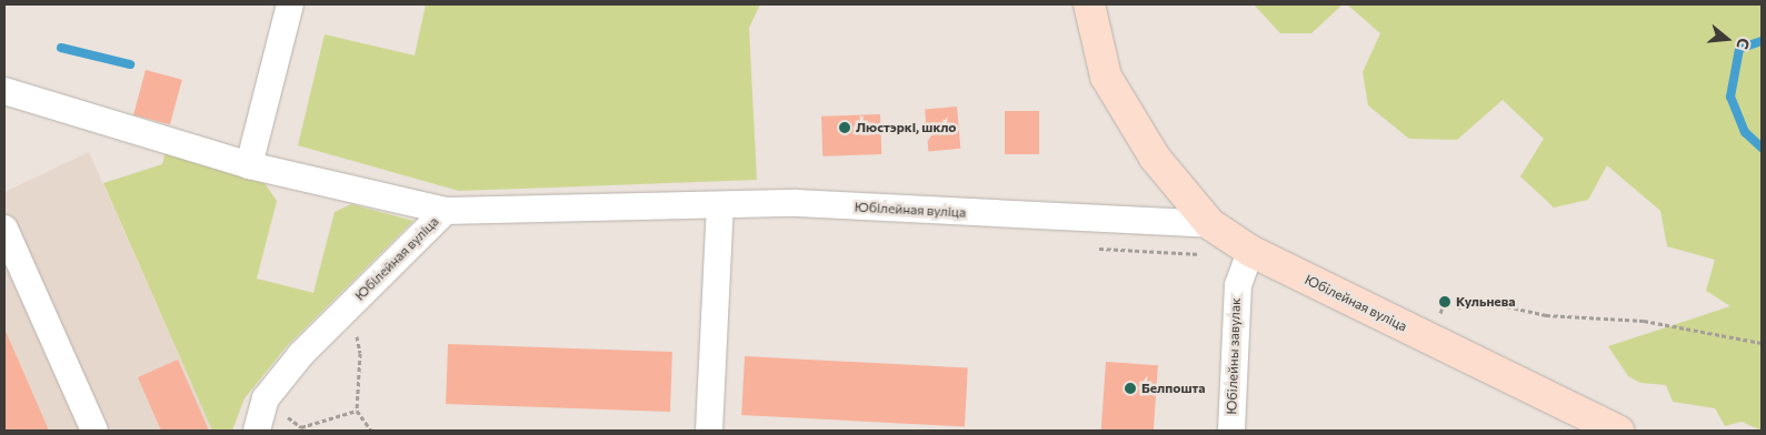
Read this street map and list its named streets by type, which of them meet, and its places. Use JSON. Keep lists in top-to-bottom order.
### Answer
{
  "streets": {
    "main road": ["Юбілейная вуліца"],
    "street": ["Юбілейны завулак"]
  },
  "crossings": [
    ["Юбілейная вуліца", "Юбілейны завулак"]
  ],
  "places": ["Люстэркі, шкло", "Кульнева", "Белпошта"],
  "north": "right"
}
